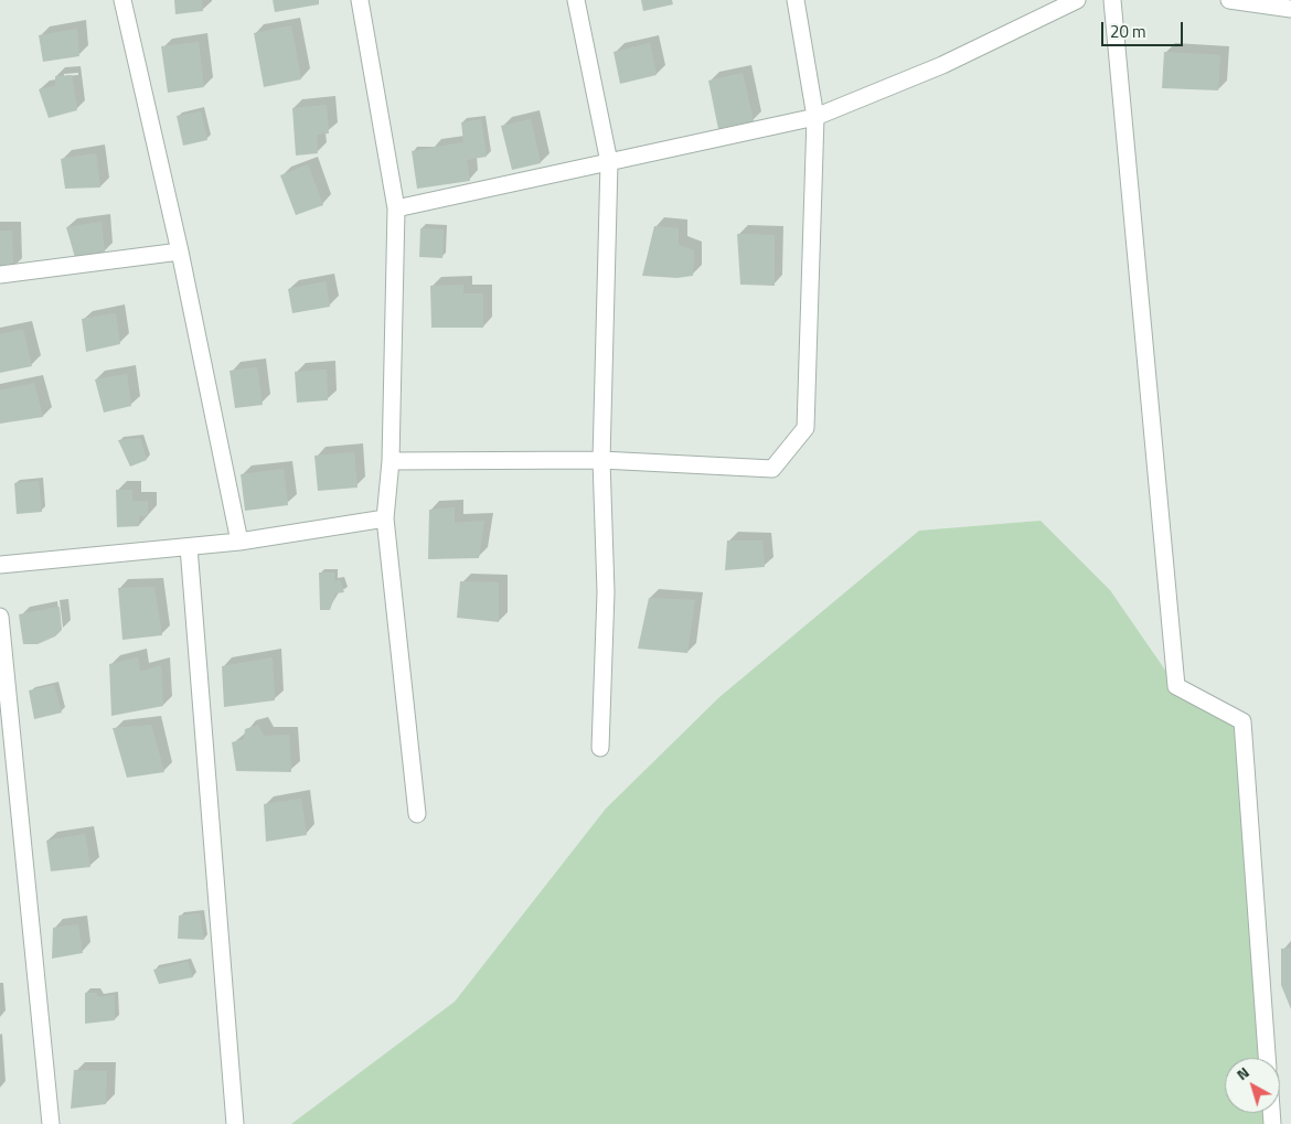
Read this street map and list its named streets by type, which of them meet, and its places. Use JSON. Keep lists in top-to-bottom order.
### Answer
{
  "scale_bar": "20 m",
  "north": "top left"
}
